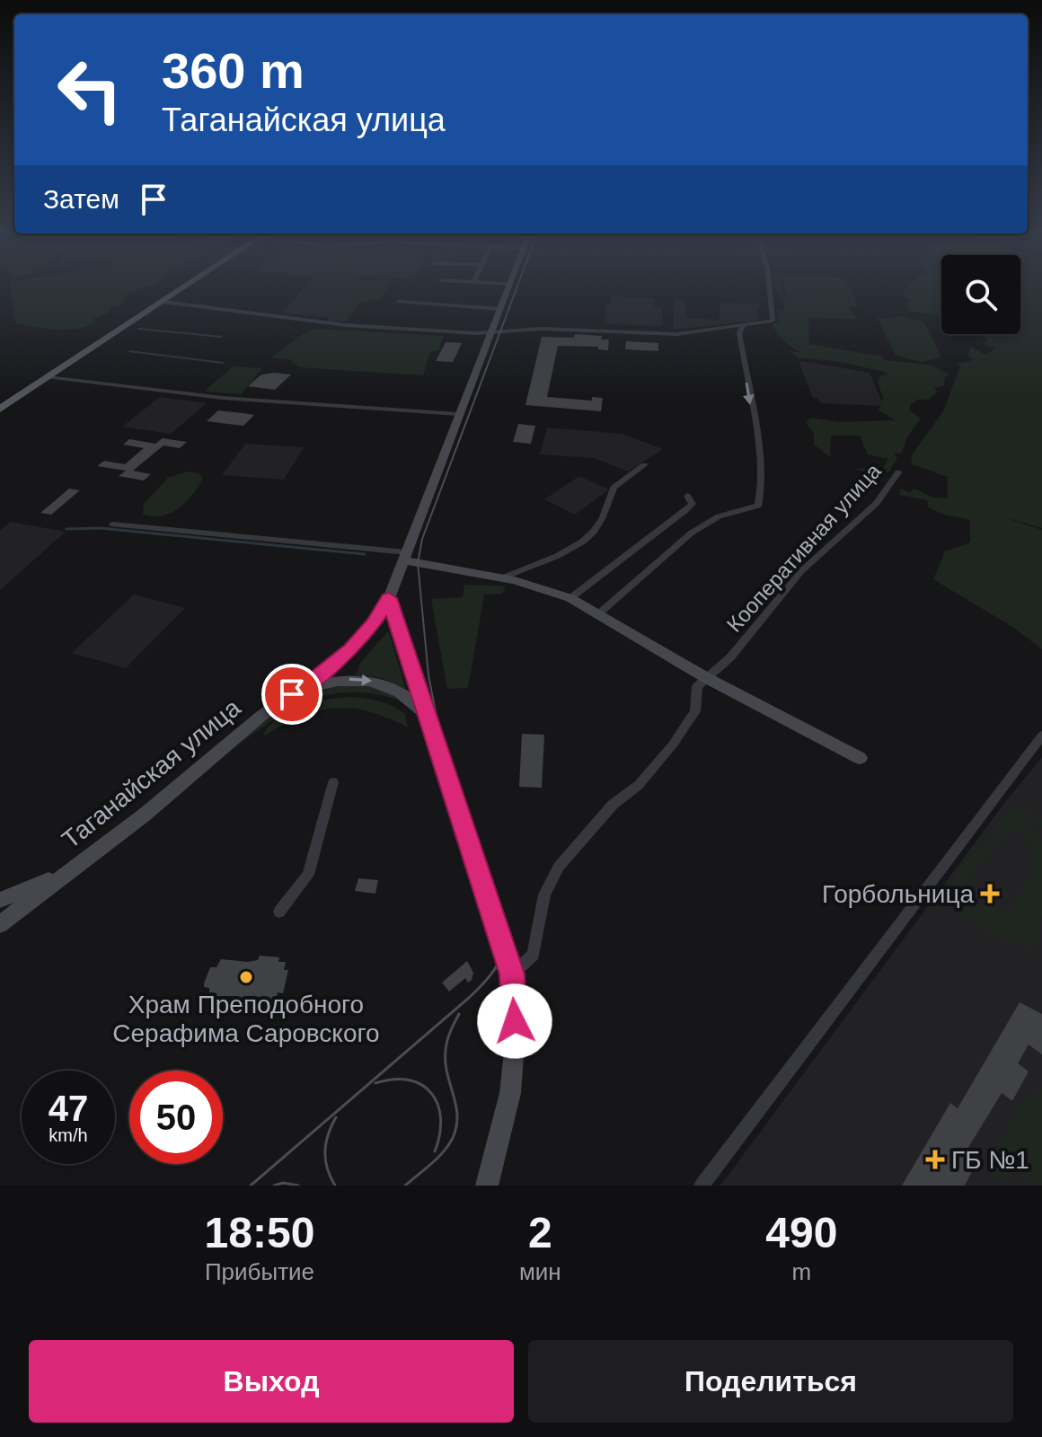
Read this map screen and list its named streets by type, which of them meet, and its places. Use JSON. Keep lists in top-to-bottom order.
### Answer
{
  "streets": {
    "main road": ["Таганайская улица"],
    "street": ["Кооперативная улица"]
  },
  "places": {
    "health": ["Горбольница", "ГБ №1"],
    "other": ["Храм Преподобного Серафима Саровского"]
  },
  "page": {
    "turn": ["360 m", "Таганайская улица"],
    "then": "Затем",
    "speed": "47 km/h",
    "limit": "50",
    "eta": [
      "18:50",
      "Прибытие",
      "2",
      "мин",
      "490",
      "m"
    ],
    "buttons": ["Выход", "Поделиться"]
  }
}
